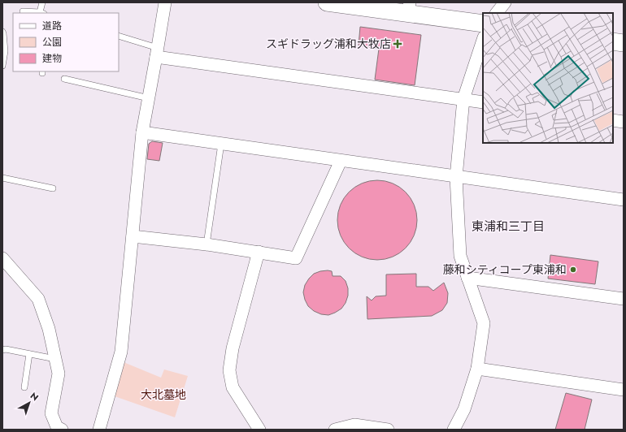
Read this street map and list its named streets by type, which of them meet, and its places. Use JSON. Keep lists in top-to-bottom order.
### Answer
{
  "districts": ["東浦和三丁目"],
  "parks": ["大北墓地"],
  "places": {
    "health": ["スギドラッグ浦和大牧店"],
    "other": ["藤和シティコープ東浦和"]
  },
  "legend": ["道路", "公園", "建物"],
  "north": "top right"
}
